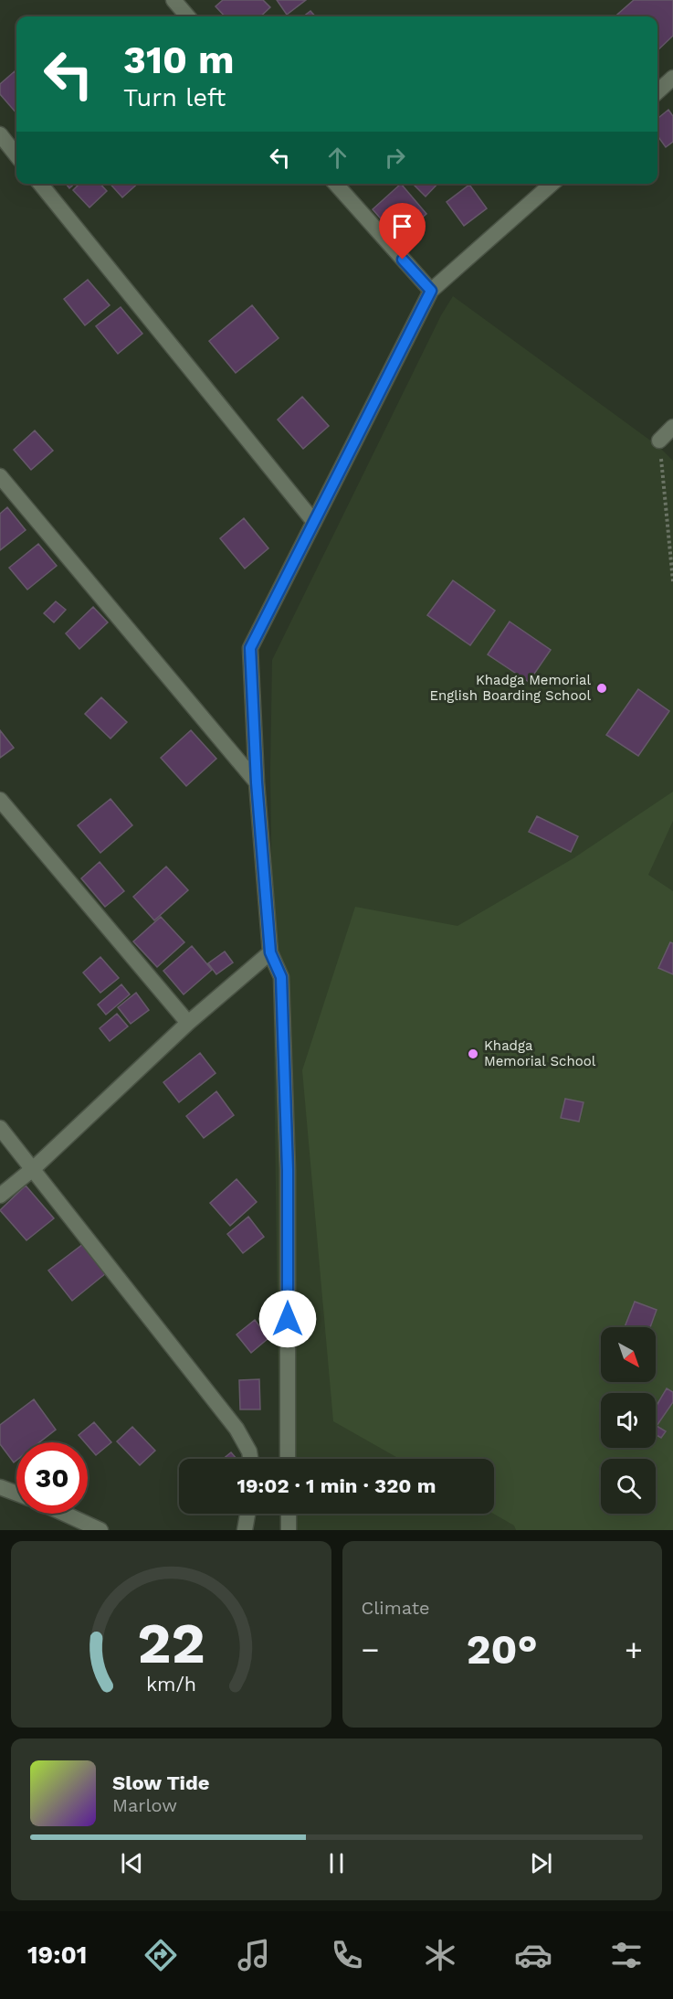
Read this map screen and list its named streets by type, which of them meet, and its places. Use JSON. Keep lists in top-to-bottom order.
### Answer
{
  "places": ["Khadga Memorial English Boarding School", "Khadga Memorial School"],
  "north": "bottom right",
  "page": {
    "turn": ["310 m", "Turn left"],
    "limit": "30",
    "trip": "19:02 · 1 min · 320 m",
    "tile": "Climate",
    "heat": ["−", "20°", "+"],
    "song": ["Slow Tide", "Marlow"],
    "tabs": "19:01",
    "gauge": ["22", "km/h"]
  }
}
